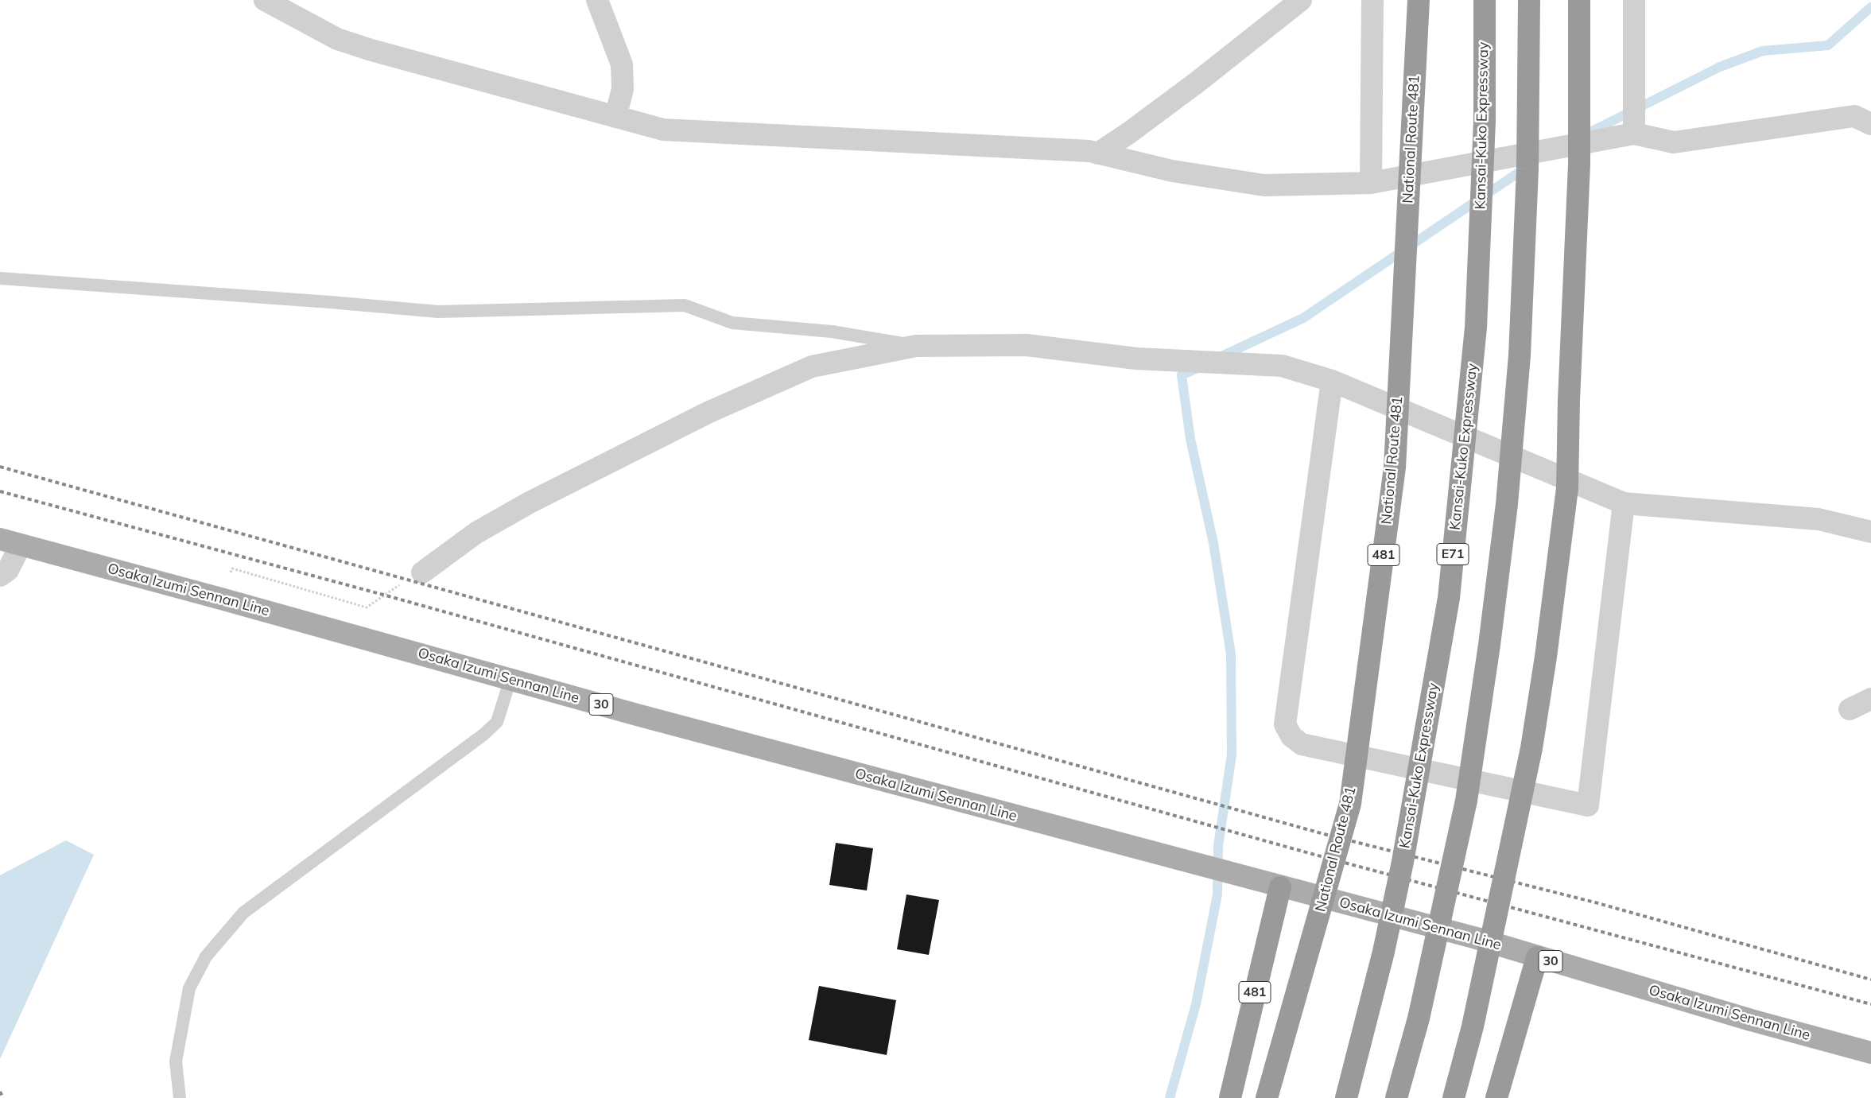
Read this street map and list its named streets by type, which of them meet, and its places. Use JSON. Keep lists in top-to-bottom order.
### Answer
{
  "streets": {
    "highway": [
      "Kansai-Kuko Expressway",
      "National Route 481",
      "E71",
      "481"
    ],
    "main road": ["Osaka Izumi Sennan Line", "30"]
  },
  "crossings": [
    ["481", "Osaka Izumi Sennan Line"]
  ]
}
